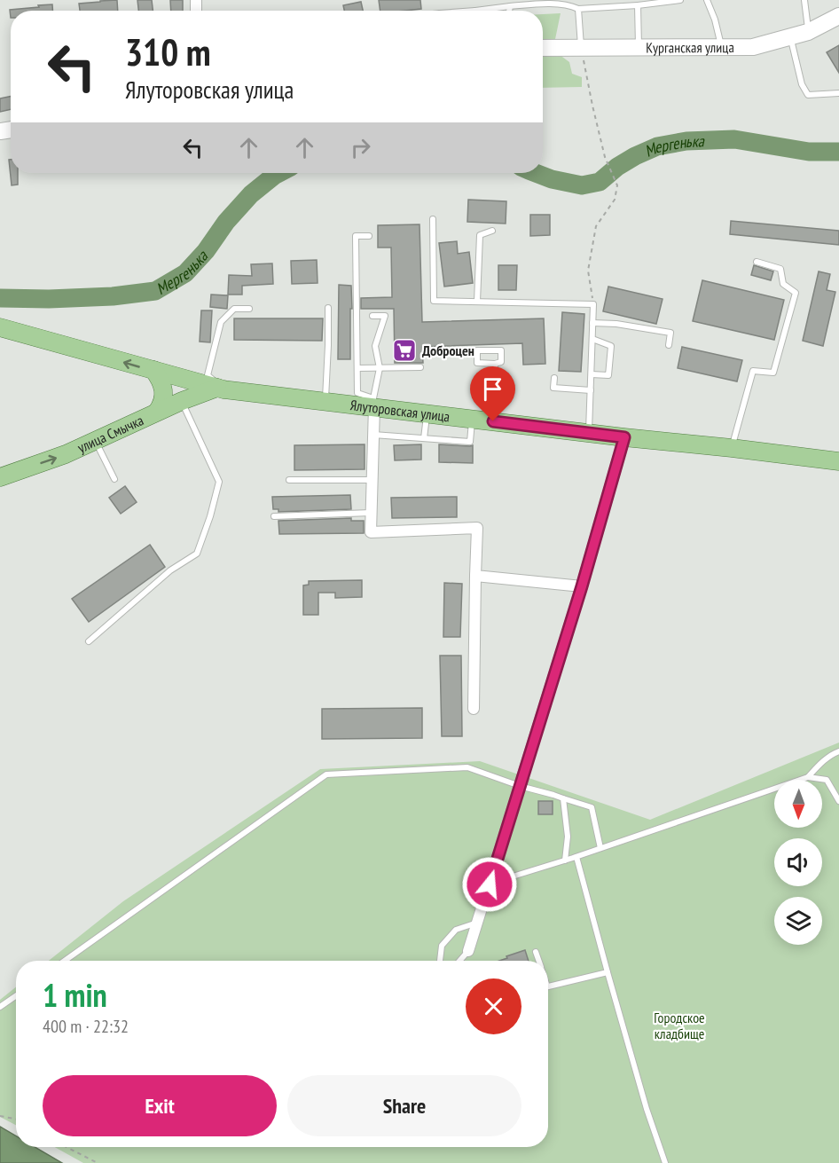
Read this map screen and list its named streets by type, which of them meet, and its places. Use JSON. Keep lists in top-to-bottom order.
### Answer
{
  "streets": {
    "main road": ["Курганская улица", "Ялуторовская улица", "улица Смычка"]
  },
  "crossings": [
    ["Ялуторовская улица", "улица Смычка"]
  ],
  "one_way": ["улица Смычка"],
  "water": ["Мергенька"],
  "parks": ["Городское кладбище"],
  "places": {
    "supermarket": ["Доброцен"]
  },
  "north": "bottom",
  "page": {
    "turn": ["310 m", "Ялуторовская улица"],
    "heading": ["1 min", "400 m · 22:32"],
    "buttons": ["Exit", "Share"]
  }
}
